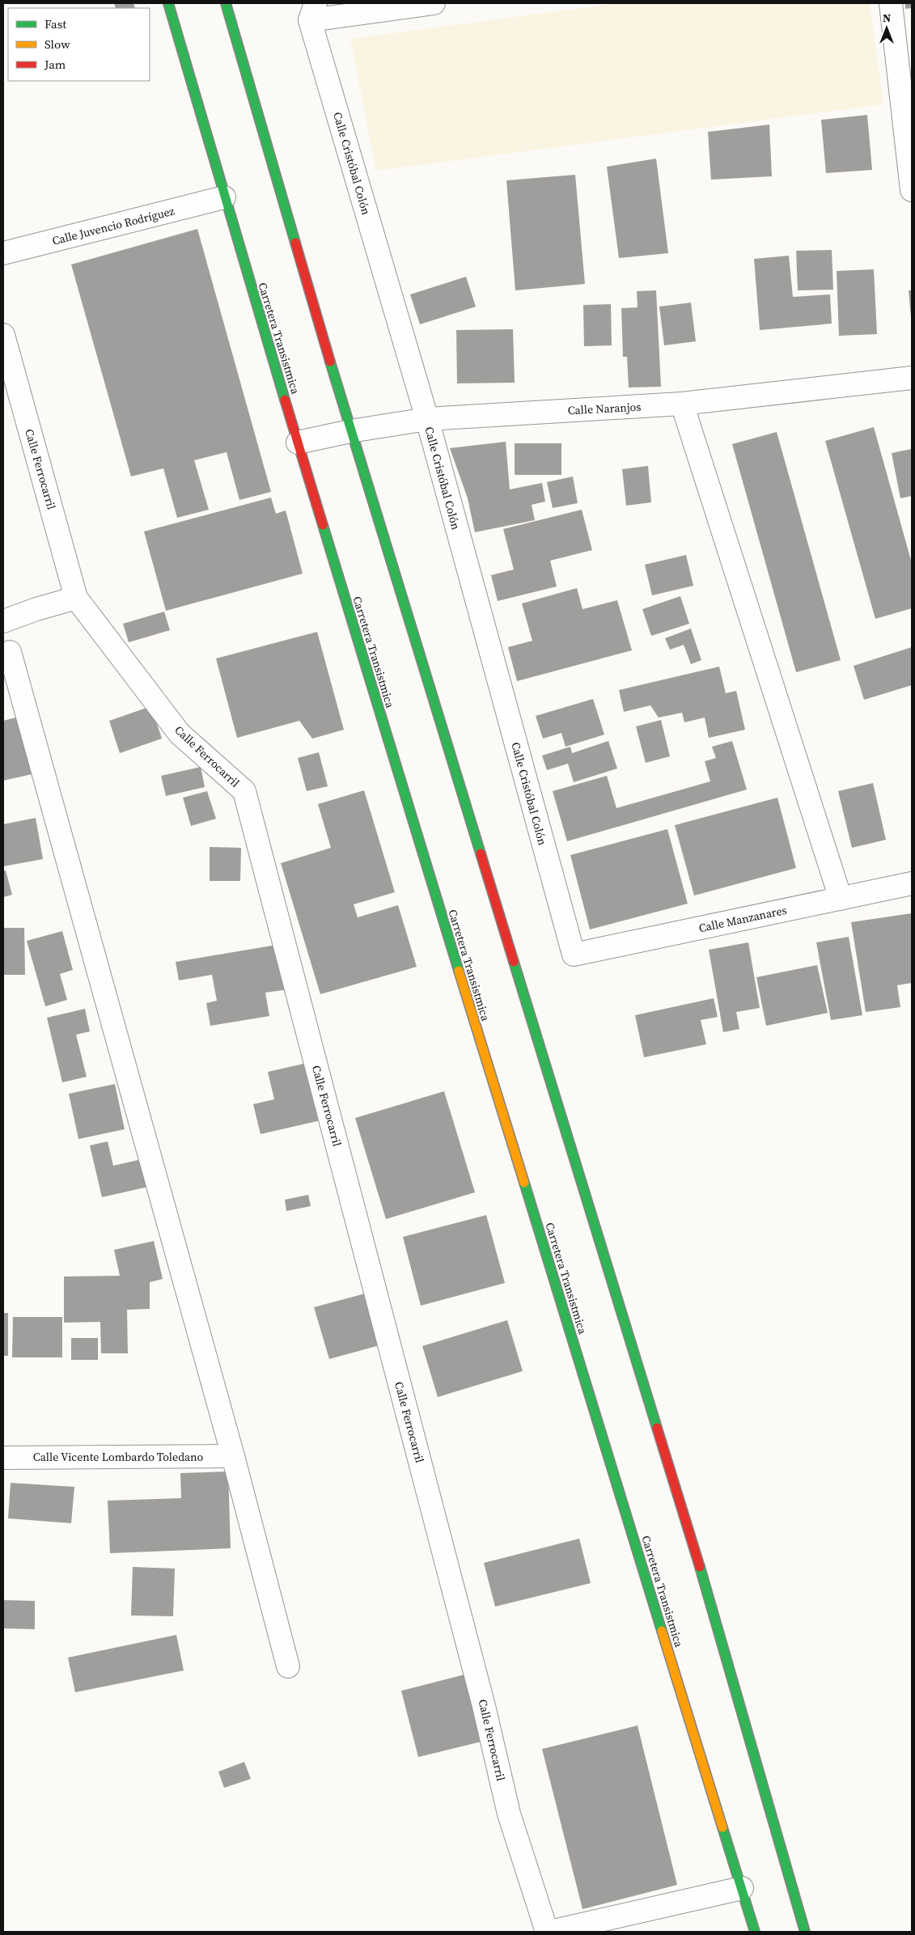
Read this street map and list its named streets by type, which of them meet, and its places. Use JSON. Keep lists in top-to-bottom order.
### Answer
{
  "streets": {
    "main road": ["Carretera Transistmica"],
    "street": [
      "Calle Cristóbal Colón",
      "Calle Juvencio Rodríguez",
      "Calle Naranjos",
      "Calle Ferrocarril",
      "Calle Manzanares",
      "Calle Vicente Lombardo Toledano"
    ]
  },
  "crossings": [
    ["Calle Cristóbal Colón", "Calle Naranjos"],
    ["Calle Cristóbal Colón", "Calle Manzanares"],
    ["Calle Juvencio Rodríguez", "Carretera Transistmica"],
    ["Carretera Transistmica", "Calle Naranjos"]
  ],
  "legend": ["Fast", "Slow", "Jam"],
  "north": "top"
}
